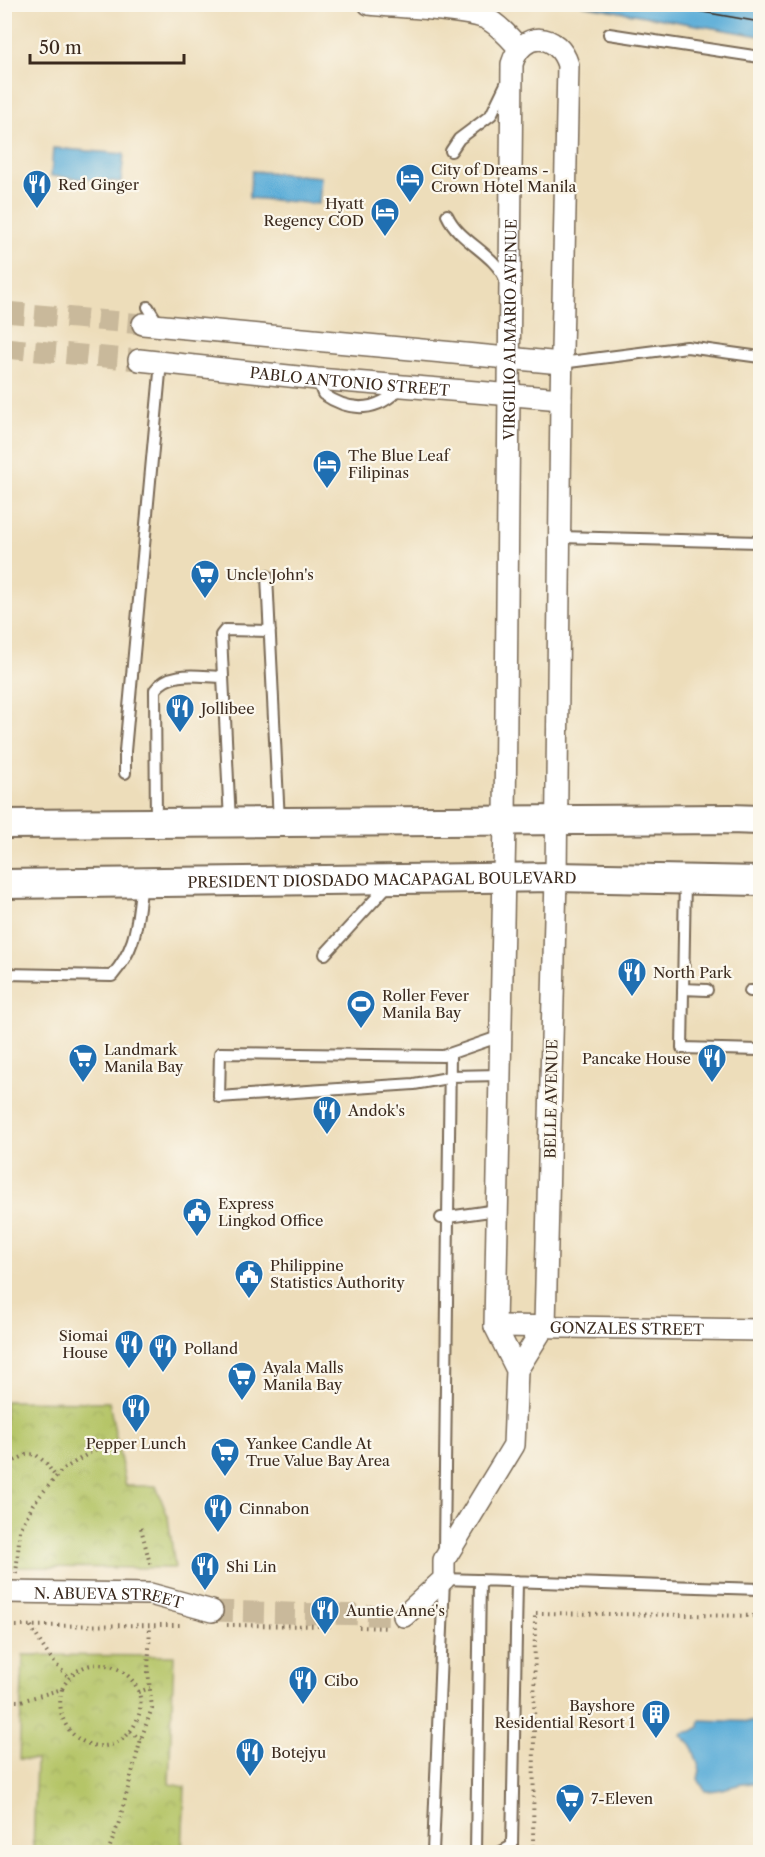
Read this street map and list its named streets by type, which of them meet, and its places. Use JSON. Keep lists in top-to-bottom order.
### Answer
{
  "streets": {
    "main road": ["PRESIDENT DIOSDADO MACAPAGAL BOULEVARD"],
    "street": [
      "VIRGILIO ALMARIO AVENUE",
      "PABLO ANTONIO STREET",
      "BELLE AVENUE",
      "GONZALES STREET",
      "N. ABUEVA STREET"
    ]
  },
  "crossings": [
    ["VIRGILIO ALMARIO AVENUE", "PABLO ANTONIO STREET"],
    ["PRESIDENT DIOSDADO MACAPAGAL BOULEVARD", "BELLE AVENUE"],
    ["BELLE AVENUE", "GONZALES STREET"]
  ],
  "places": {
    "hotel": ["City of Dreams - Crown Hotel Manila", "Hyatt Regency COD", "The Blue Leaf Filipinas"],
    "restaurant": [
      "Red Ginger",
      "Jollibee",
      "North Park",
      "Pancake House",
      "Andok's",
      "Siomai House",
      "Polland",
      "Pepper Lunch",
      "Cinnabon",
      "Shi Lin",
      "Auntie Anne's",
      "Cibo",
      "Botejyu"
    ],
    "supermarket": [
      "Uncle John's",
      "Landmark Manila Bay",
      "Ayala Malls Manila Bay",
      "Yankee Candle At True Value Bay Area",
      "7-Eleven"
    ],
    "sports": ["Roller Fever Manila Bay"],
    "public building": ["Express Lingkod Office", "Philippine Statistics Authority"],
    "building": ["Bayshore Residential Resort 1"]
  },
  "scale_bar": "50 m"
}
